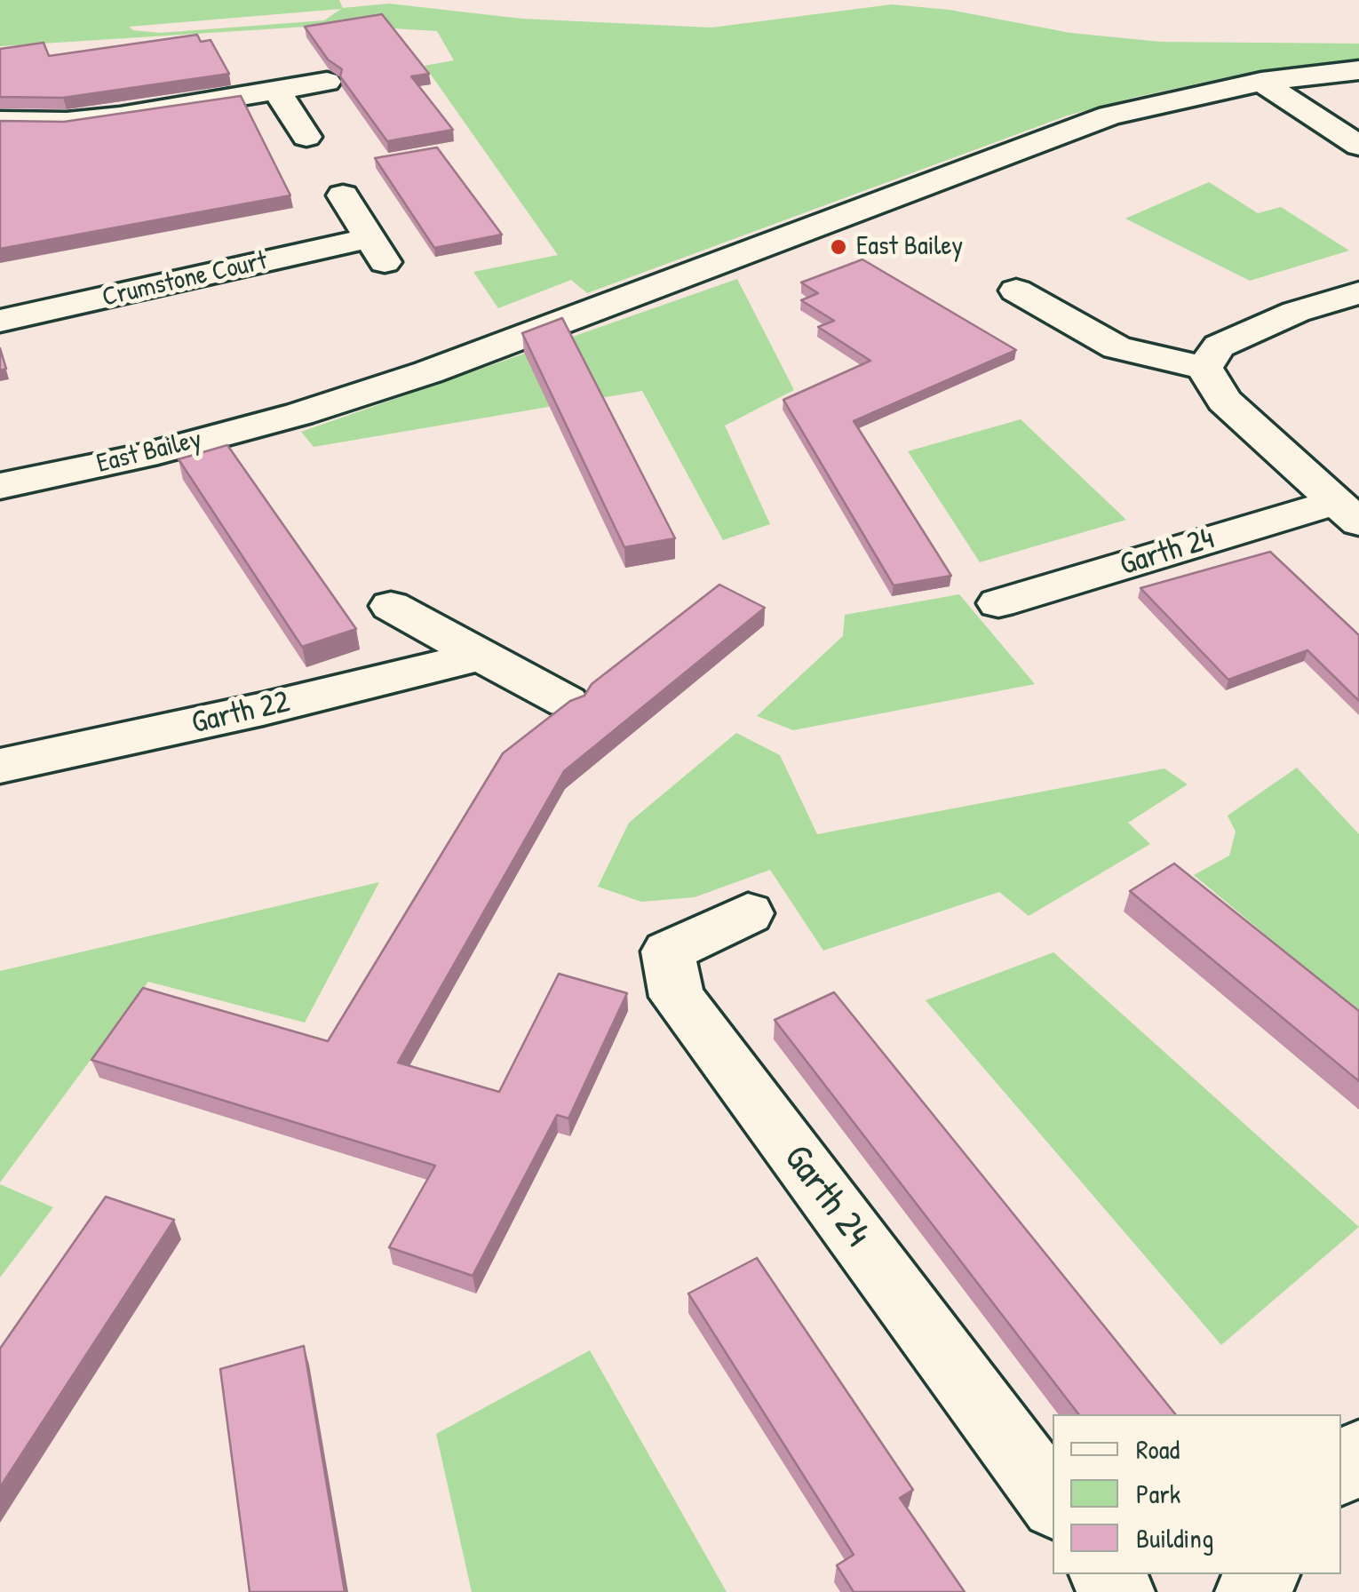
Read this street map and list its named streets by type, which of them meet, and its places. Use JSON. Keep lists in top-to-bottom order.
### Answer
{
  "streets": {
    "street": [
      "Crumstone Court",
      "East Bailey",
      "Garth 24",
      "Garth 22"
    ]
  },
  "places": ["East Bailey"],
  "legend": ["Road", "Park", "Building"]
}
